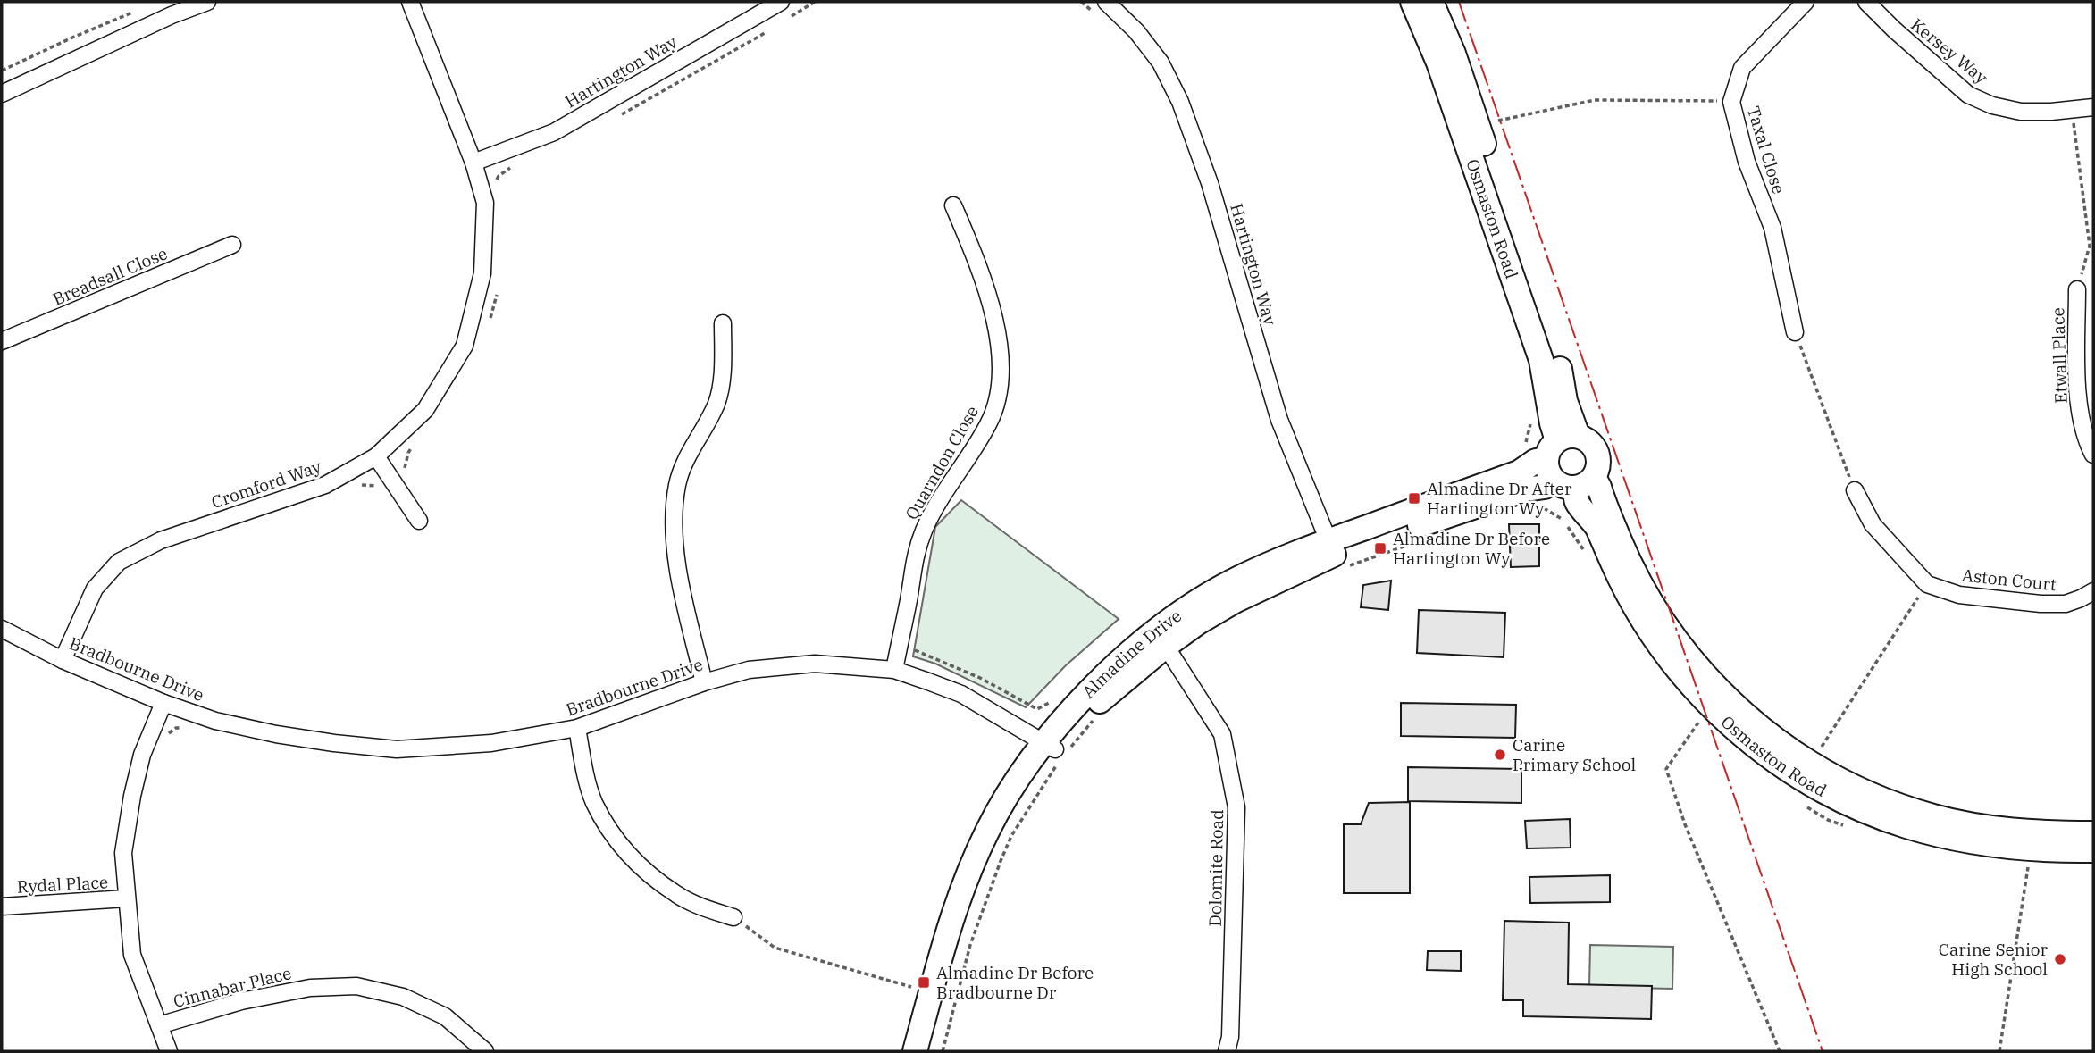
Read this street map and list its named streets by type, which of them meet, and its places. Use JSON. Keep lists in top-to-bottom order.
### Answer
{
  "streets": {
    "street": [
      "Kersey Way",
      "Hartington Way",
      "Taxal Close",
      "Osmaston Road",
      "Breadsall Close",
      "Etwall Place",
      "Quarndon Close",
      "Cromford Way",
      "Aston Court",
      "Almadine Drive",
      "Bradbourne Drive",
      "Dolomite Road",
      "Rydal Place",
      "Cinnabar Place"
    ]
  },
  "crossings": [
    ["Hartington Way", "Cromford Way"],
    ["Hartington Way", "Almadine Drive"],
    ["Osmaston Road", "Almadine Drive"],
    ["Quarndon Close", "Bradbourne Drive"],
    ["Cromford Way", "Bradbourne Drive"],
    ["Almadine Drive", "Bradbourne Drive"],
    ["Almadine Drive", "Dolomite Road"]
  ],
  "places": {
    "transit": ["Almadine Dr After Hartington Wy", "Almadine Dr Before Hartington Wy", "Almadine Dr Before Bradbourne Dr"],
    "other": ["Carine Primary School", "Carine Senior High School"]
  }
}
